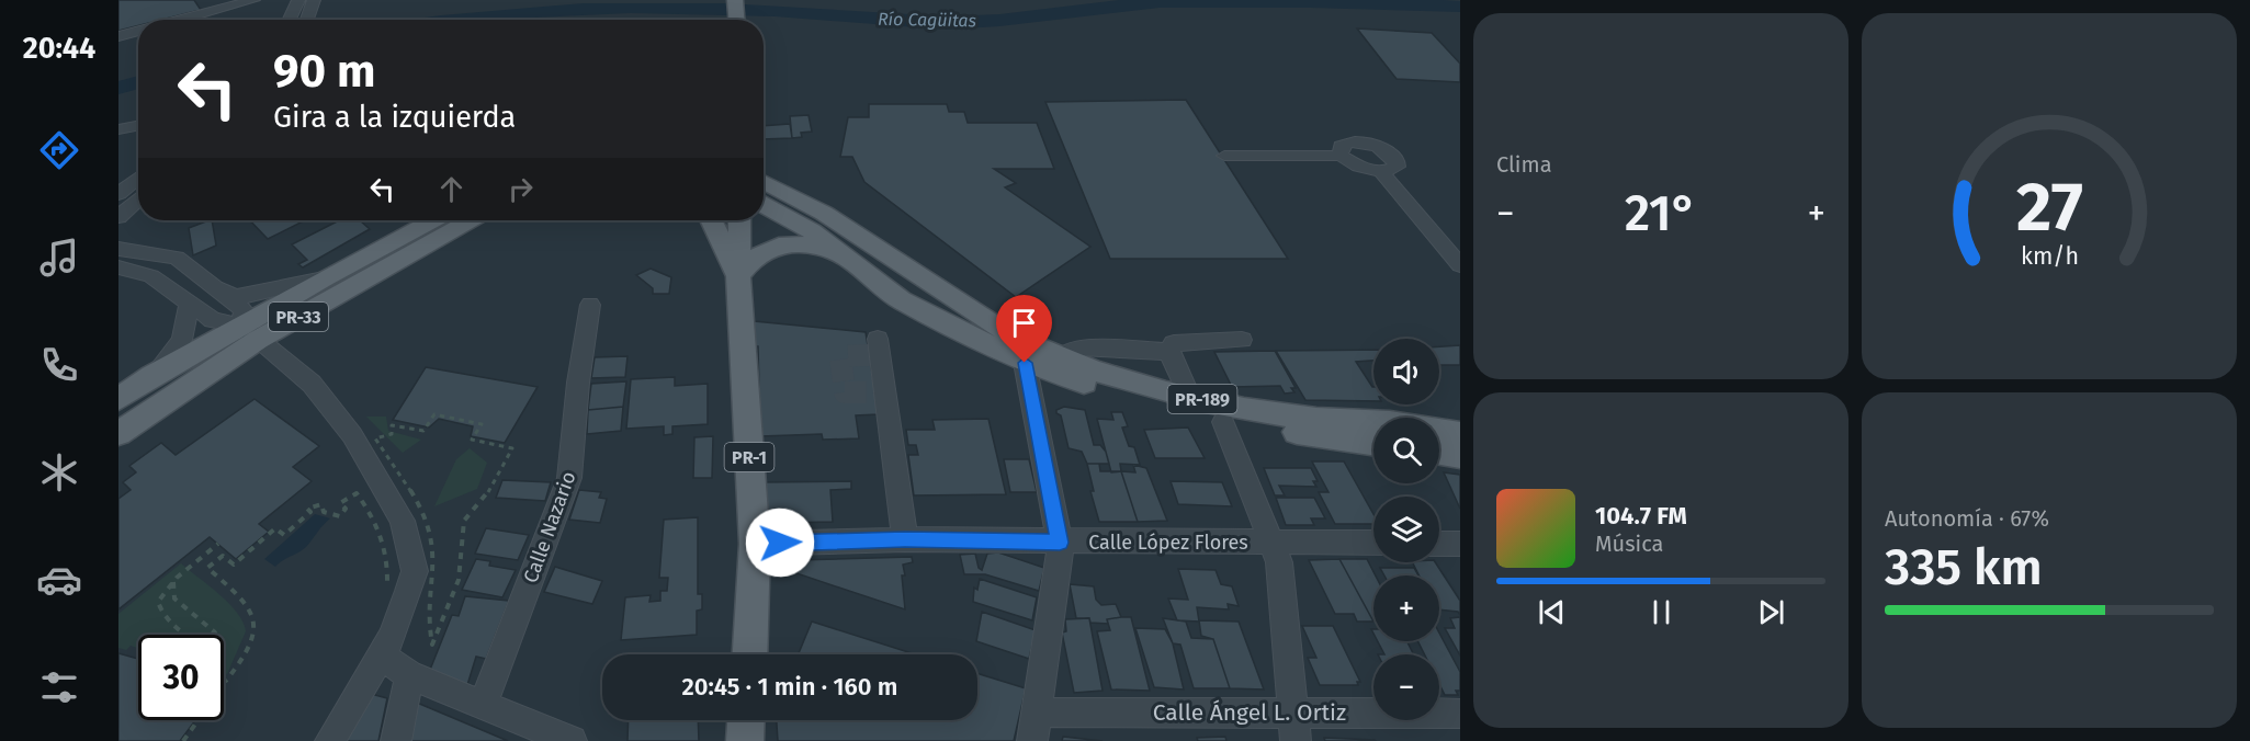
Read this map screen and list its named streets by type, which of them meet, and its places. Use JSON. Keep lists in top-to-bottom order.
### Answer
{
  "streets": {
    "main road": ["PR-33", "PR-189", "PR-1"],
    "street": ["Calle Nazario", "Calle López Flores", "Calle Ángel L. Ortiz"]
  },
  "crossings": [
    ["PR-1", "Calle López Flores"]
  ],
  "water": ["Río Cagüitas"],
  "page": {
    "tabs": "20:44",
    "tile": [
      "Clima",
      ["Autonomía · 67%", "335 km"]
    ],
    "turn": ["90 m", "Gira a la izquierda"],
    "heat": ["−", "21°", "+"],
    "map_buttons": ["+", "−"],
    "song": ["104.7 FM", "Música"],
    "limit": "30",
    "trip": "20:45 · 1 min · 160 m",
    "gauge": ["27", "km/h"]
  }
}
